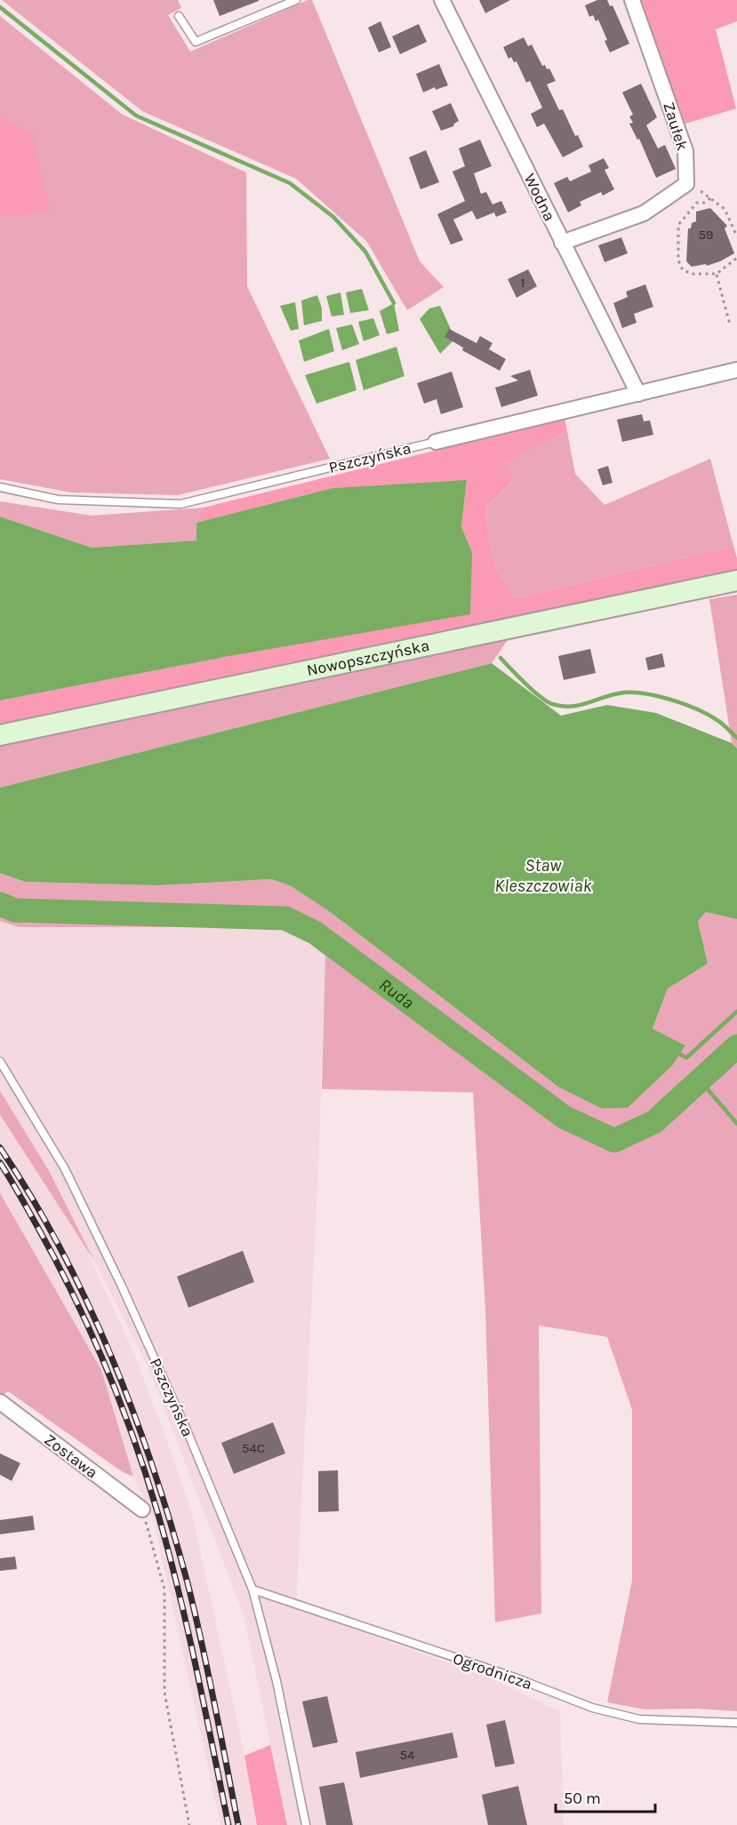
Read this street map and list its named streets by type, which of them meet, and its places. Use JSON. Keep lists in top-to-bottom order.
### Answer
{
  "streets": {
    "main road": ["Nowopszczyńska"],
    "street": [
      "Zaułek",
      "Wodna",
      "Pszczyńska",
      "Zostawa"
    ],
    "lane": ["Ogrodnicza"]
  },
  "crossings": [
    ["Zaułek", "Wodna"],
    ["Wodna", "Pszczyńska"],
    ["Pszczyńska", "Ogrodnicza"]
  ],
  "water": ["Staw Kleszczowiak", "Ruda"],
  "house_numbers": [
    "59",
    "1",
    "54C",
    "54"
  ],
  "scale_bar": "50 m"
}
